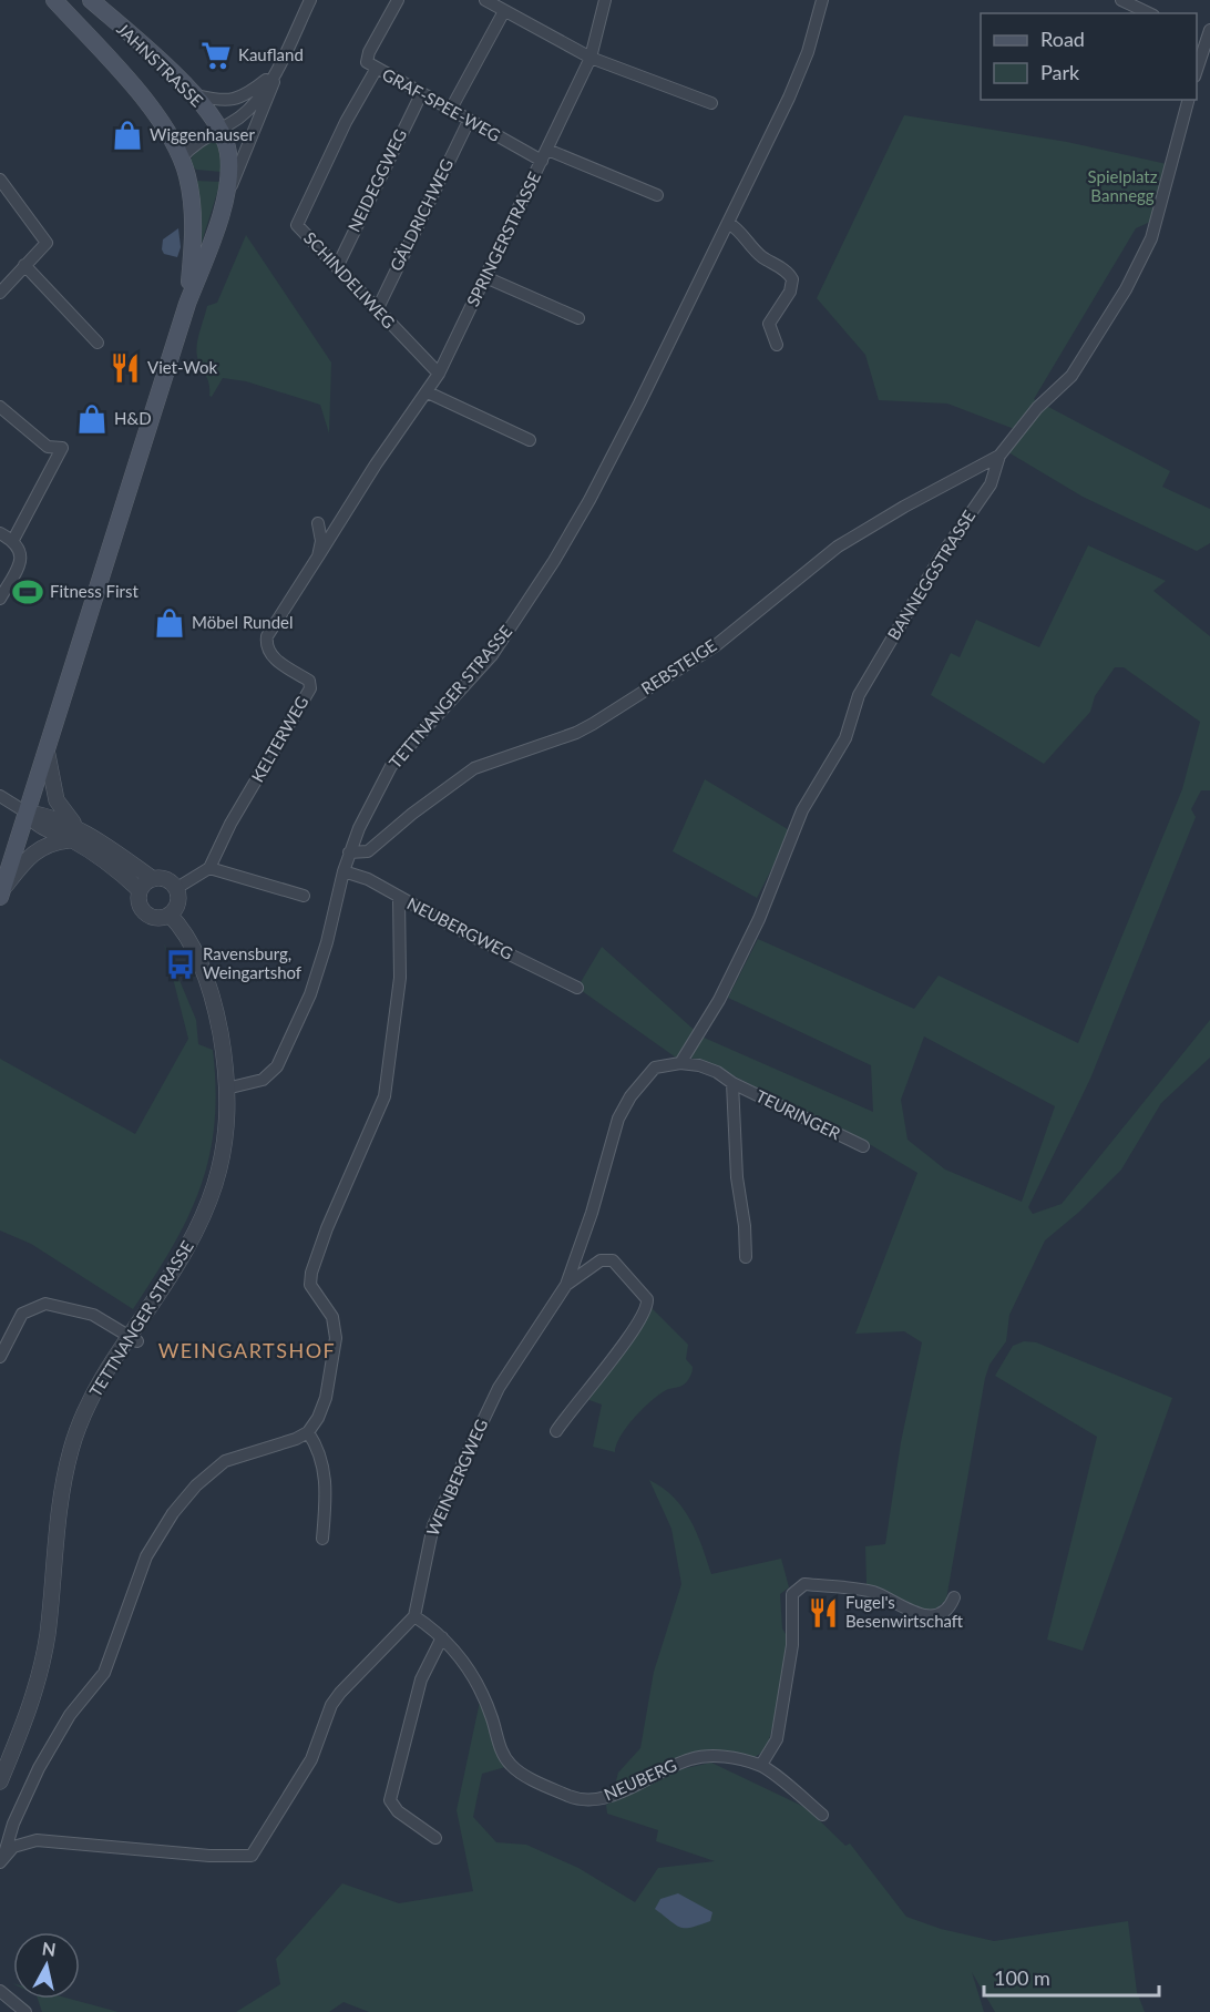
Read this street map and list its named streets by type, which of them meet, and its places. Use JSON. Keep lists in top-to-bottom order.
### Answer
{
  "streets": {
    "main road": ["JAHNSTRASSE"],
    "street": [
      "GRAF-SPEE-WEG",
      "NEIDEGGWEG",
      "GÄLDRICHWEG",
      "SPRINGERSTRASSE",
      "SCHINDELIWEG",
      "BANNEGGSTRASSE",
      "REBSTEIGE",
      "TETTNANGER STRASSE",
      "KELTERWEG",
      "NEUBERGWEG",
      "TEURINGER",
      "WEINBERGWEG",
      "NEUBERG"
    ]
  },
  "crossings": [
    ["GRAF-SPEE-WEG", "NEIDEGGWEG"],
    ["GRAF-SPEE-WEG", "GÄLDRICHWEG"],
    ["GRAF-SPEE-WEG", "SPRINGERSTRASSE"],
    ["GRAF-SPEE-WEG", "SCHINDELIWEG"],
    ["NEIDEGGWEG", "SCHINDELIWEG"],
    ["GÄLDRICHWEG", "SCHINDELIWEG"],
    ["SPRINGERSTRASSE", "SCHINDELIWEG"],
    ["SPRINGERSTRASSE", "KELTERWEG"],
    ["BANNEGGSTRASSE", "REBSTEIGE"],
    ["BANNEGGSTRASSE", "WEINBERGWEG"],
    ["REBSTEIGE", "TETTNANGER STRASSE"],
    ["TETTNANGER STRASSE", "NEUBERGWEG"],
    ["WEINBERGWEG", "NEUBERG"]
  ],
  "districts": ["WEINGARTSHOF"],
  "parks": ["Spielplatz Bannegg"],
  "places": {
    "supermarket": ["Kaufland"],
    "shop": ["Wiggenhauser", "H&D", "Möbel Rundel"],
    "restaurant": ["Viet-Wok", "Fugel's Besenwirtschaft"],
    "sports": ["Fitness First"],
    "bus stop": ["Ravensburg, Weingartshof"]
  },
  "legend": ["Road", "Park"],
  "scale_bar": "100 m",
  "north": "top"
}
